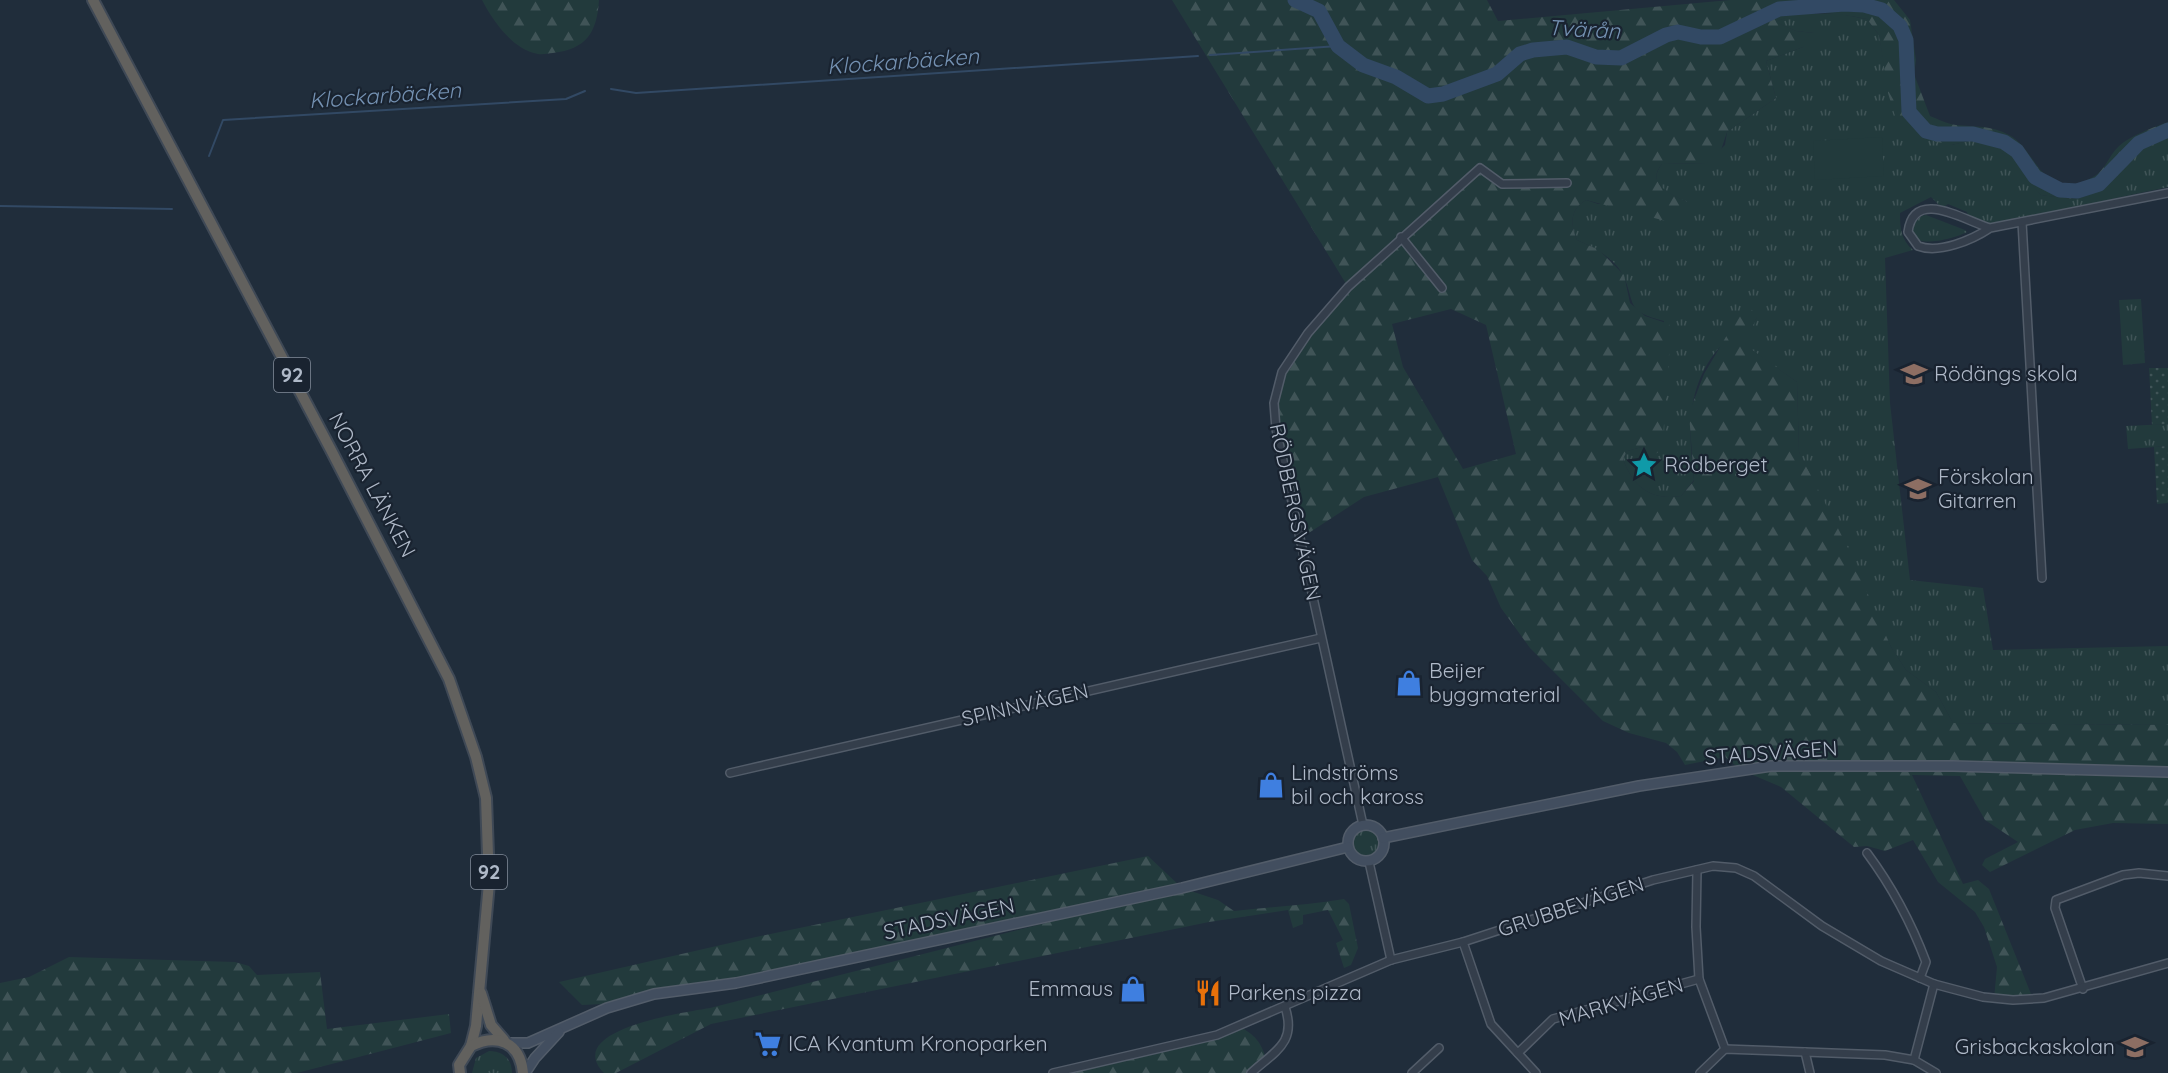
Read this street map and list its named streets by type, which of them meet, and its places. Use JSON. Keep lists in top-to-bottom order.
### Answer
{
  "streets": {
    "highway": ["92", "NORRA LÄNKEN"],
    "main road": ["STADSVÄGEN"],
    "street": [
      "RÖDBERGSVÄGEN",
      "SPINNVÄGEN",
      "GRUBBEVÄGEN",
      "MARKVÄGEN"
    ]
  },
  "crossings": [
    ["92", "NORRA LÄNKEN"],
    ["92", "STADSVÄGEN"],
    ["NORRA LÄNKEN", "STADSVÄGEN"],
    ["RÖDBERGSVÄGEN", "SPINNVÄGEN"],
    ["RÖDBERGSVÄGEN", "STADSVÄGEN"]
  ],
  "water": ["Tvärån", "Klockarbäcken"],
  "places": {
    "school or university": ["Rödängs skola", "Förskolan Gitarren", "Grisbackaskolan"],
    "place": ["Rödberget"],
    "shop": ["Beijer byggmaterial", "Lindströms bil och kaross", "Emmaus"],
    "restaurant": ["Parkens pizza"],
    "supermarket": ["ICA Kvantum Kronoparken"]
  }
}
